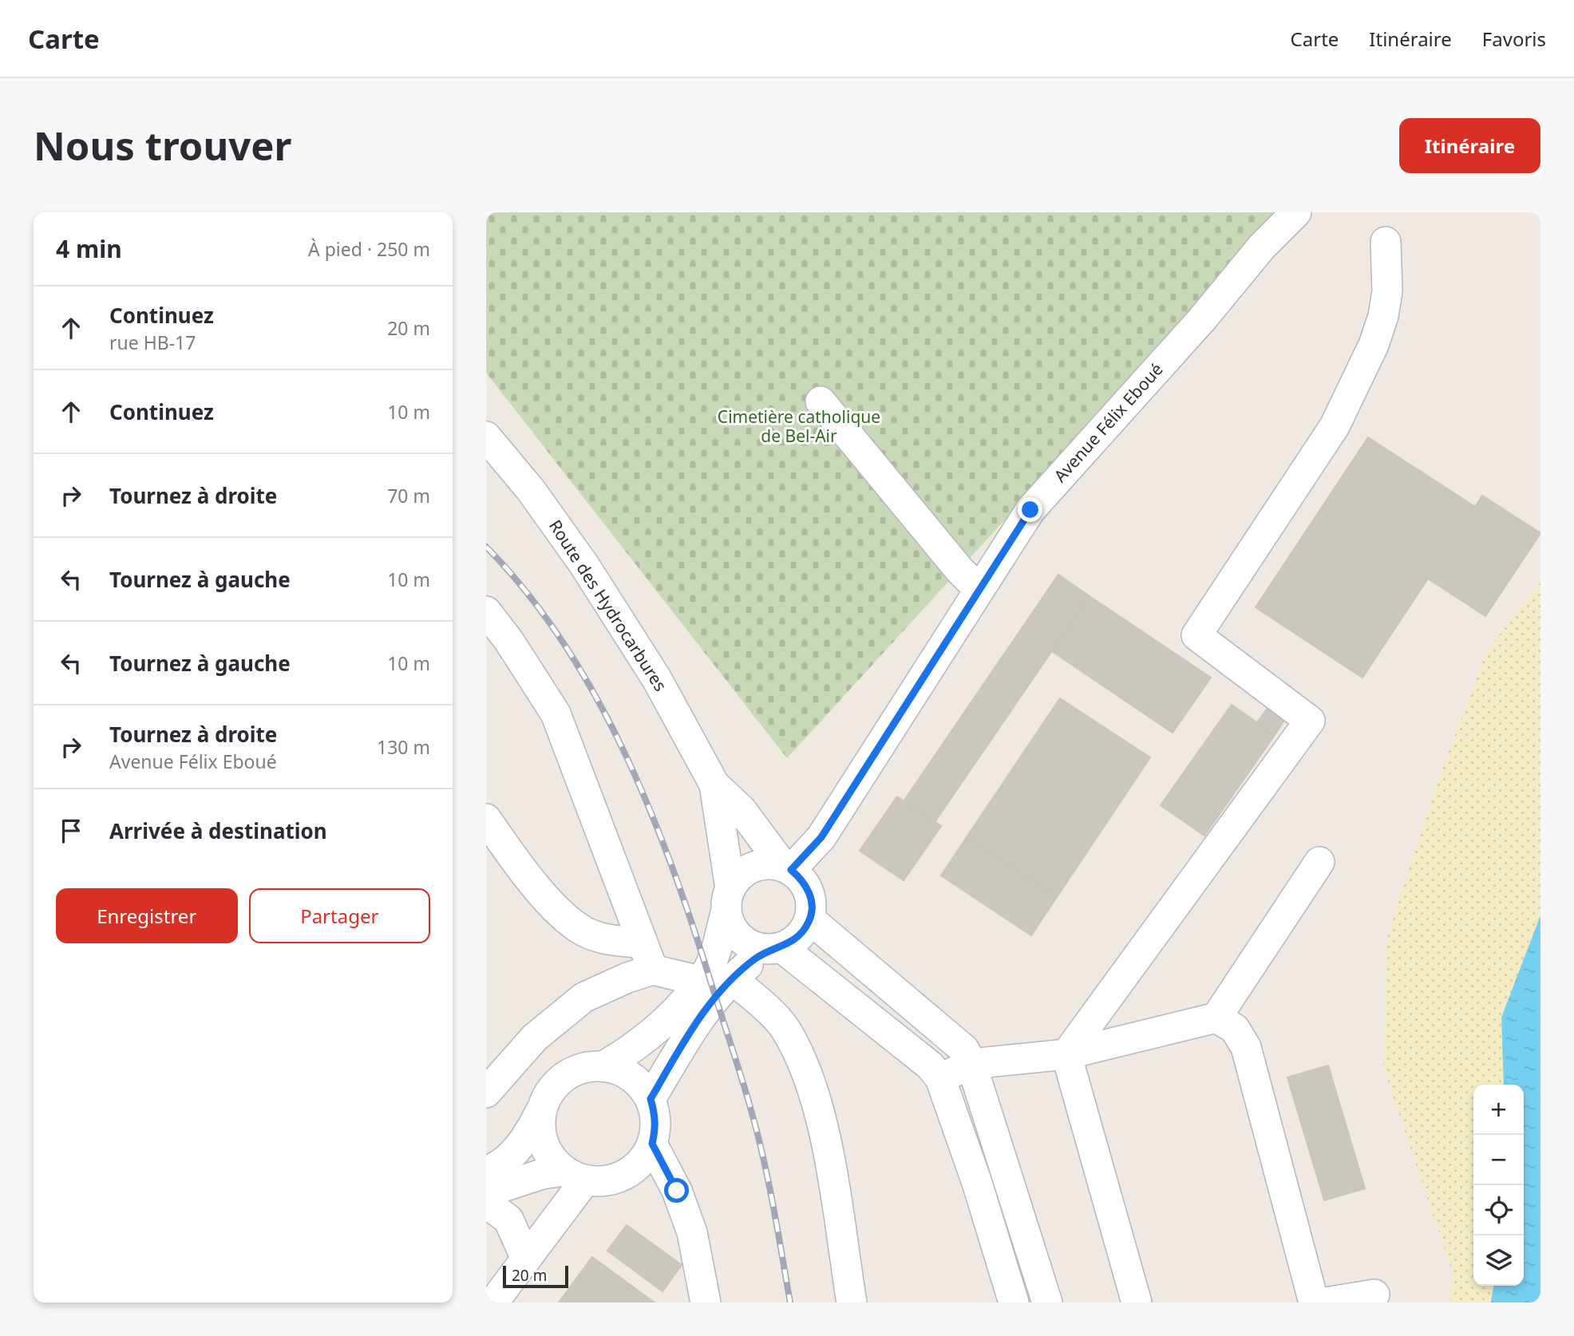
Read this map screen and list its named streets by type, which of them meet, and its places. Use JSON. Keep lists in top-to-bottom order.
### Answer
{
  "streets": {
    "street": ["Avenue Félix Eboué", "Route des Hydrocarbures"]
  },
  "crossings": [
    ["Avenue Félix Eboué", "Route des Hydrocarbures"]
  ],
  "parks": ["Cimetière catholique de Bel-Air"],
  "scale_bar": "20 m",
  "page": {
    "header": "Carte",
    "nav": ["Carte", "Itinéraire", "Favoris"],
    "buttons": [
      "Itinéraire",
      ["Enregistrer", "Partager"]
    ],
    "title": "Nous trouver",
    "heading": ["4 min", "À pied · 250 m"],
    "list": [
      ["Continuez", "rue HB-17", "20 m"],
      ["Continuez", "10 m"],
      ["Tournez à droite", "70 m"],
      ["Tournez à gauche", "10 m"],
      ["Tournez à gauche", "10 m"],
      ["Tournez à droite", "Avenue Félix Eboué", "130 m"],
      "Arrivée à destination"
    ],
    "map_buttons": ["+", "−"],
    "scale": "20 m"
  }
}
